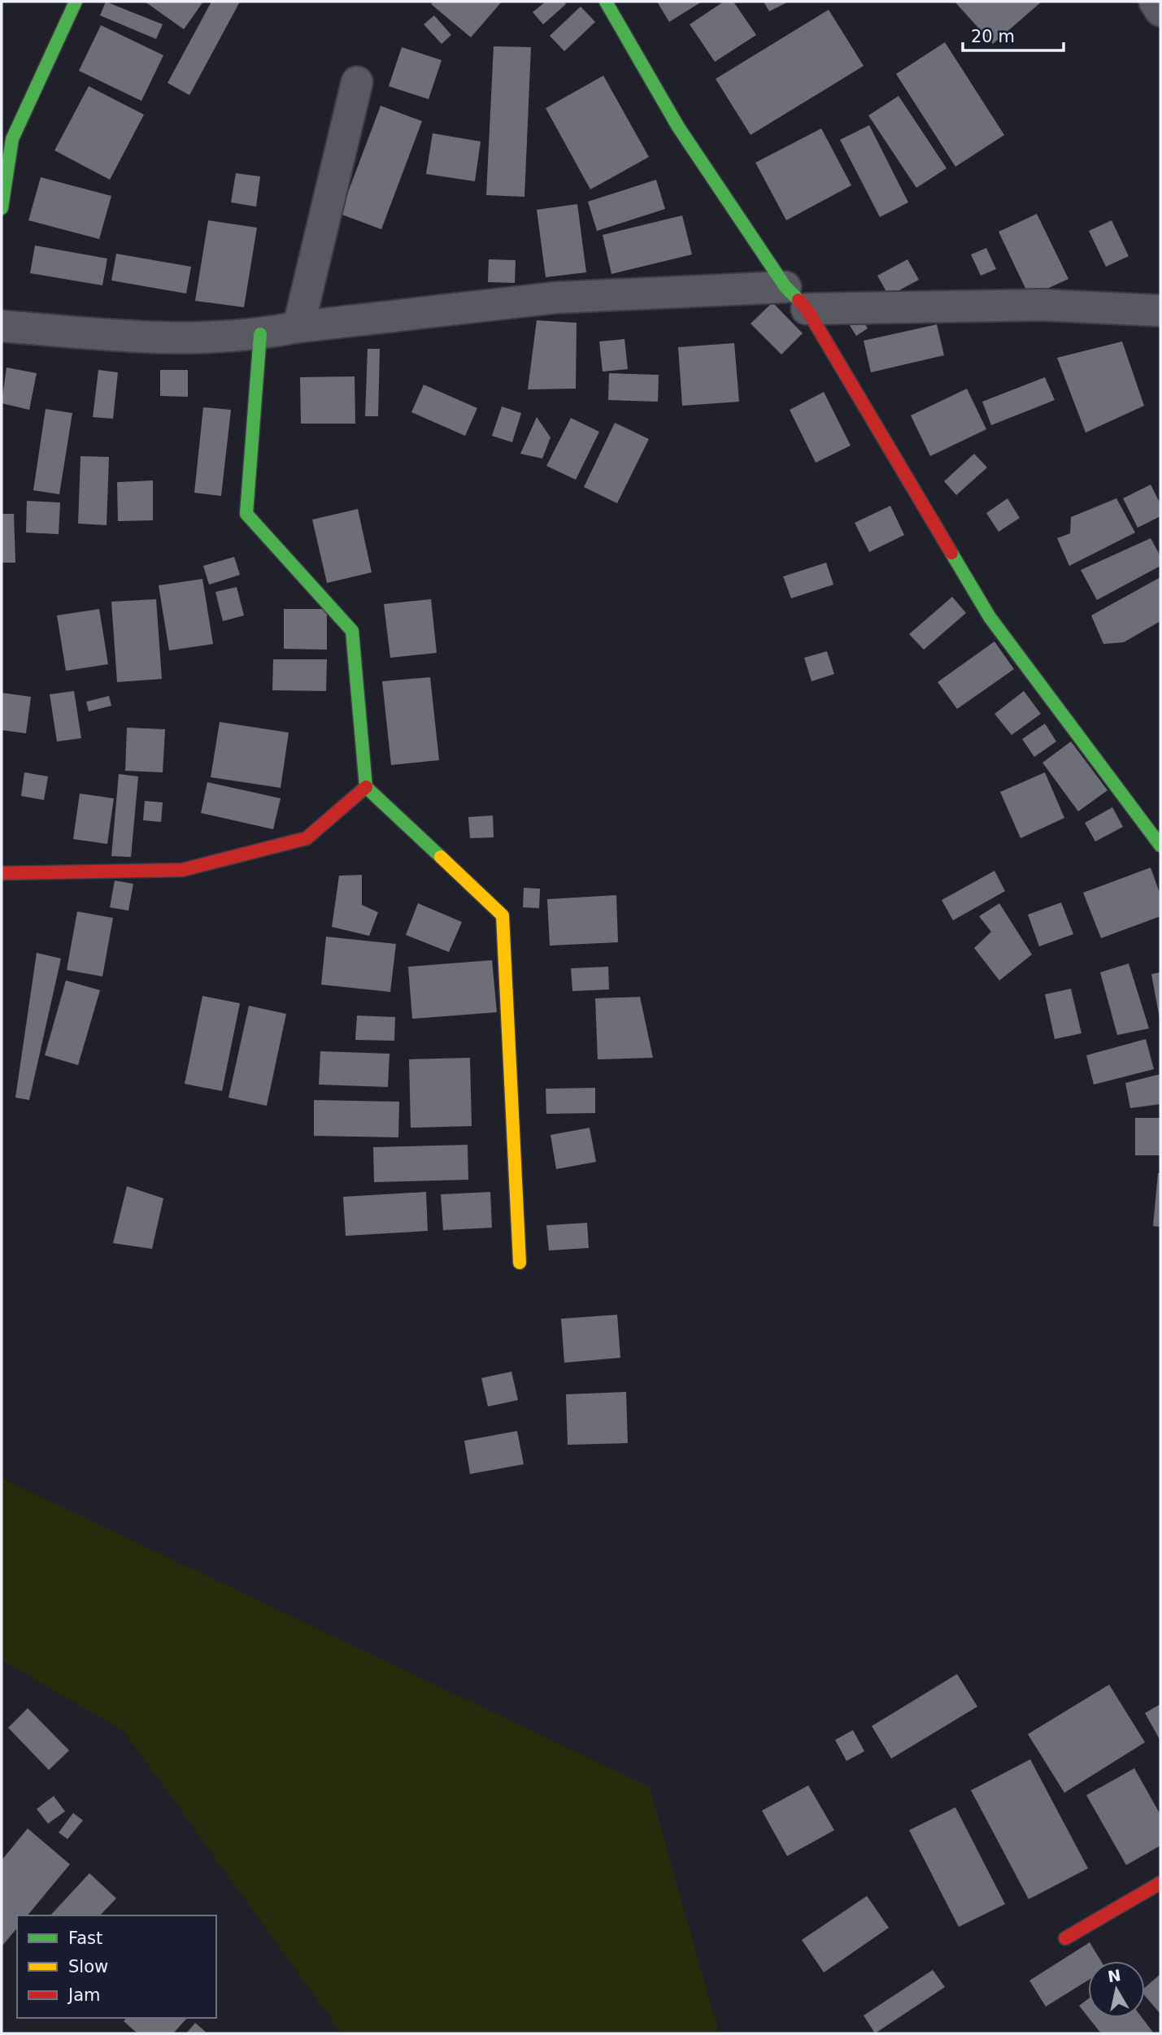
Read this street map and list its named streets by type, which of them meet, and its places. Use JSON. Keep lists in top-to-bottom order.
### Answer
{
  "legend": ["Fast", "Slow", "Jam"],
  "scale_bar": "20 m",
  "north": "top"
}
